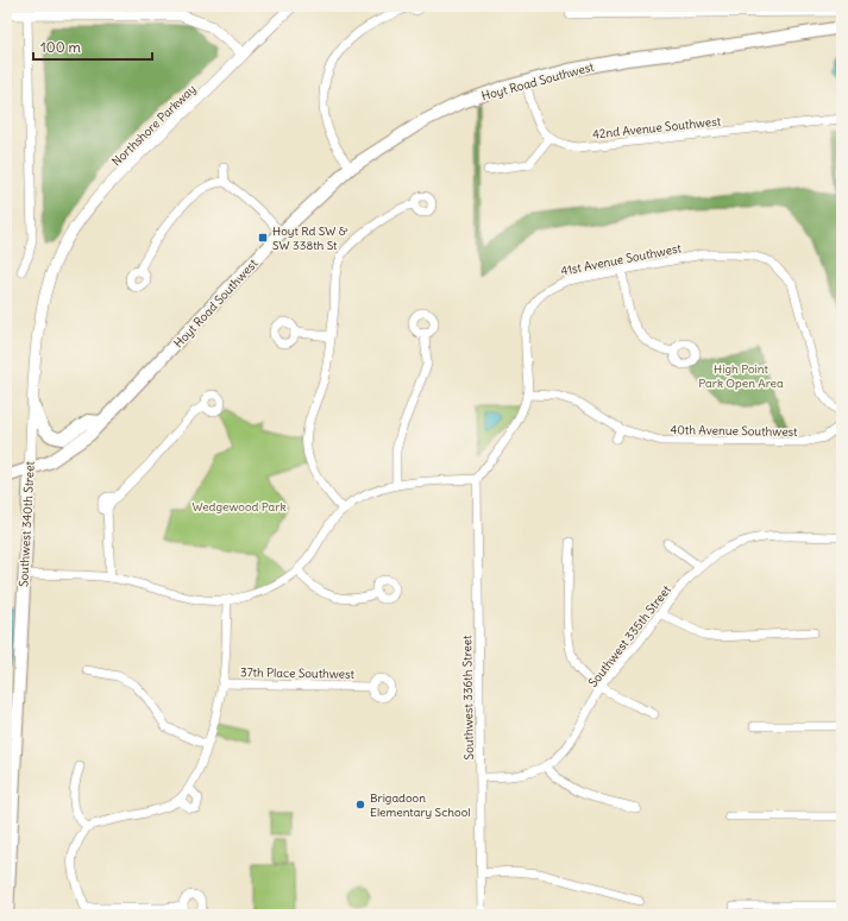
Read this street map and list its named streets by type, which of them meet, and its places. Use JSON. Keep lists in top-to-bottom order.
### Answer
{
  "streets": {
    "main road": ["Hoyt Road Southwest", "Southwest 340th Street"],
    "street": [
      "Northshore Parkway",
      "42nd Avenue Southwest",
      "41st Avenue Southwest",
      "40th Avenue Southwest",
      "Southwest 335th Street",
      "37th Place Southwest",
      "Southwest 336th Street"
    ]
  },
  "crossings": [
    ["Hoyt Road Southwest", "Southwest 340th Street"],
    ["Northshore Parkway", "Southwest 340th Street"],
    ["41st Avenue Southwest", "40th Avenue Southwest"]
  ],
  "parks": ["High Point Park Open Area", "Wedgewood Park"],
  "places": {
    "transit": ["Hoyt Rd SW & SW 338th St"],
    "other": ["Brigadoon Elementary School"]
  },
  "scale_bar": "100 m"
}
